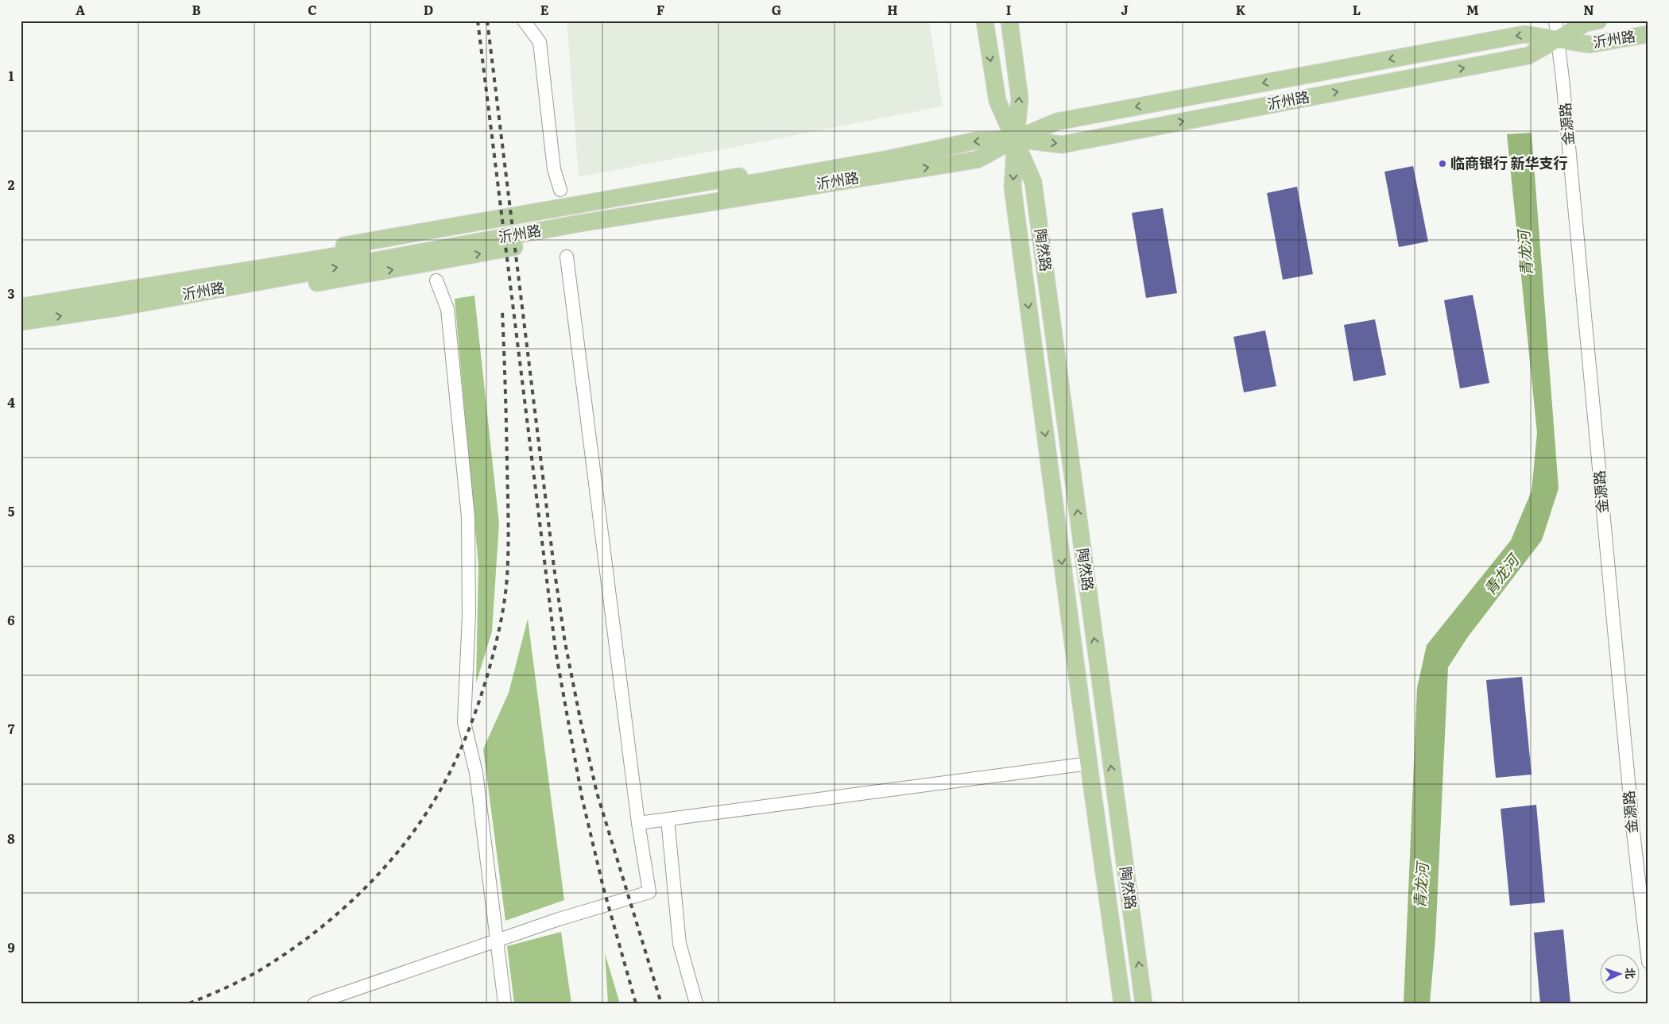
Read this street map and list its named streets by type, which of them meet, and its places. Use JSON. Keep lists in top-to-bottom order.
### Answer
{
  "streets": {
    "main road": ["沂州路", "陶然路"],
    "street": ["金源路"]
  },
  "crossings": [
    ["沂州路", "金源路"],
    ["沂州路", "陶然路"]
  ],
  "water": ["青龙河"],
  "places": ["临商银行 新华支行"],
  "north": "right",
  "grid": {
    "columns": [
      "A",
      "B",
      "C",
      "D",
      "E",
      "F",
      "G",
      "H",
      "I",
      "J",
      "K",
      "L",
      "M",
      "N"
    ],
    "rows": [
      "1",
      "2",
      "3",
      "4",
      "5",
      "6",
      "7",
      "8",
      "9"
    ]
  }
}
